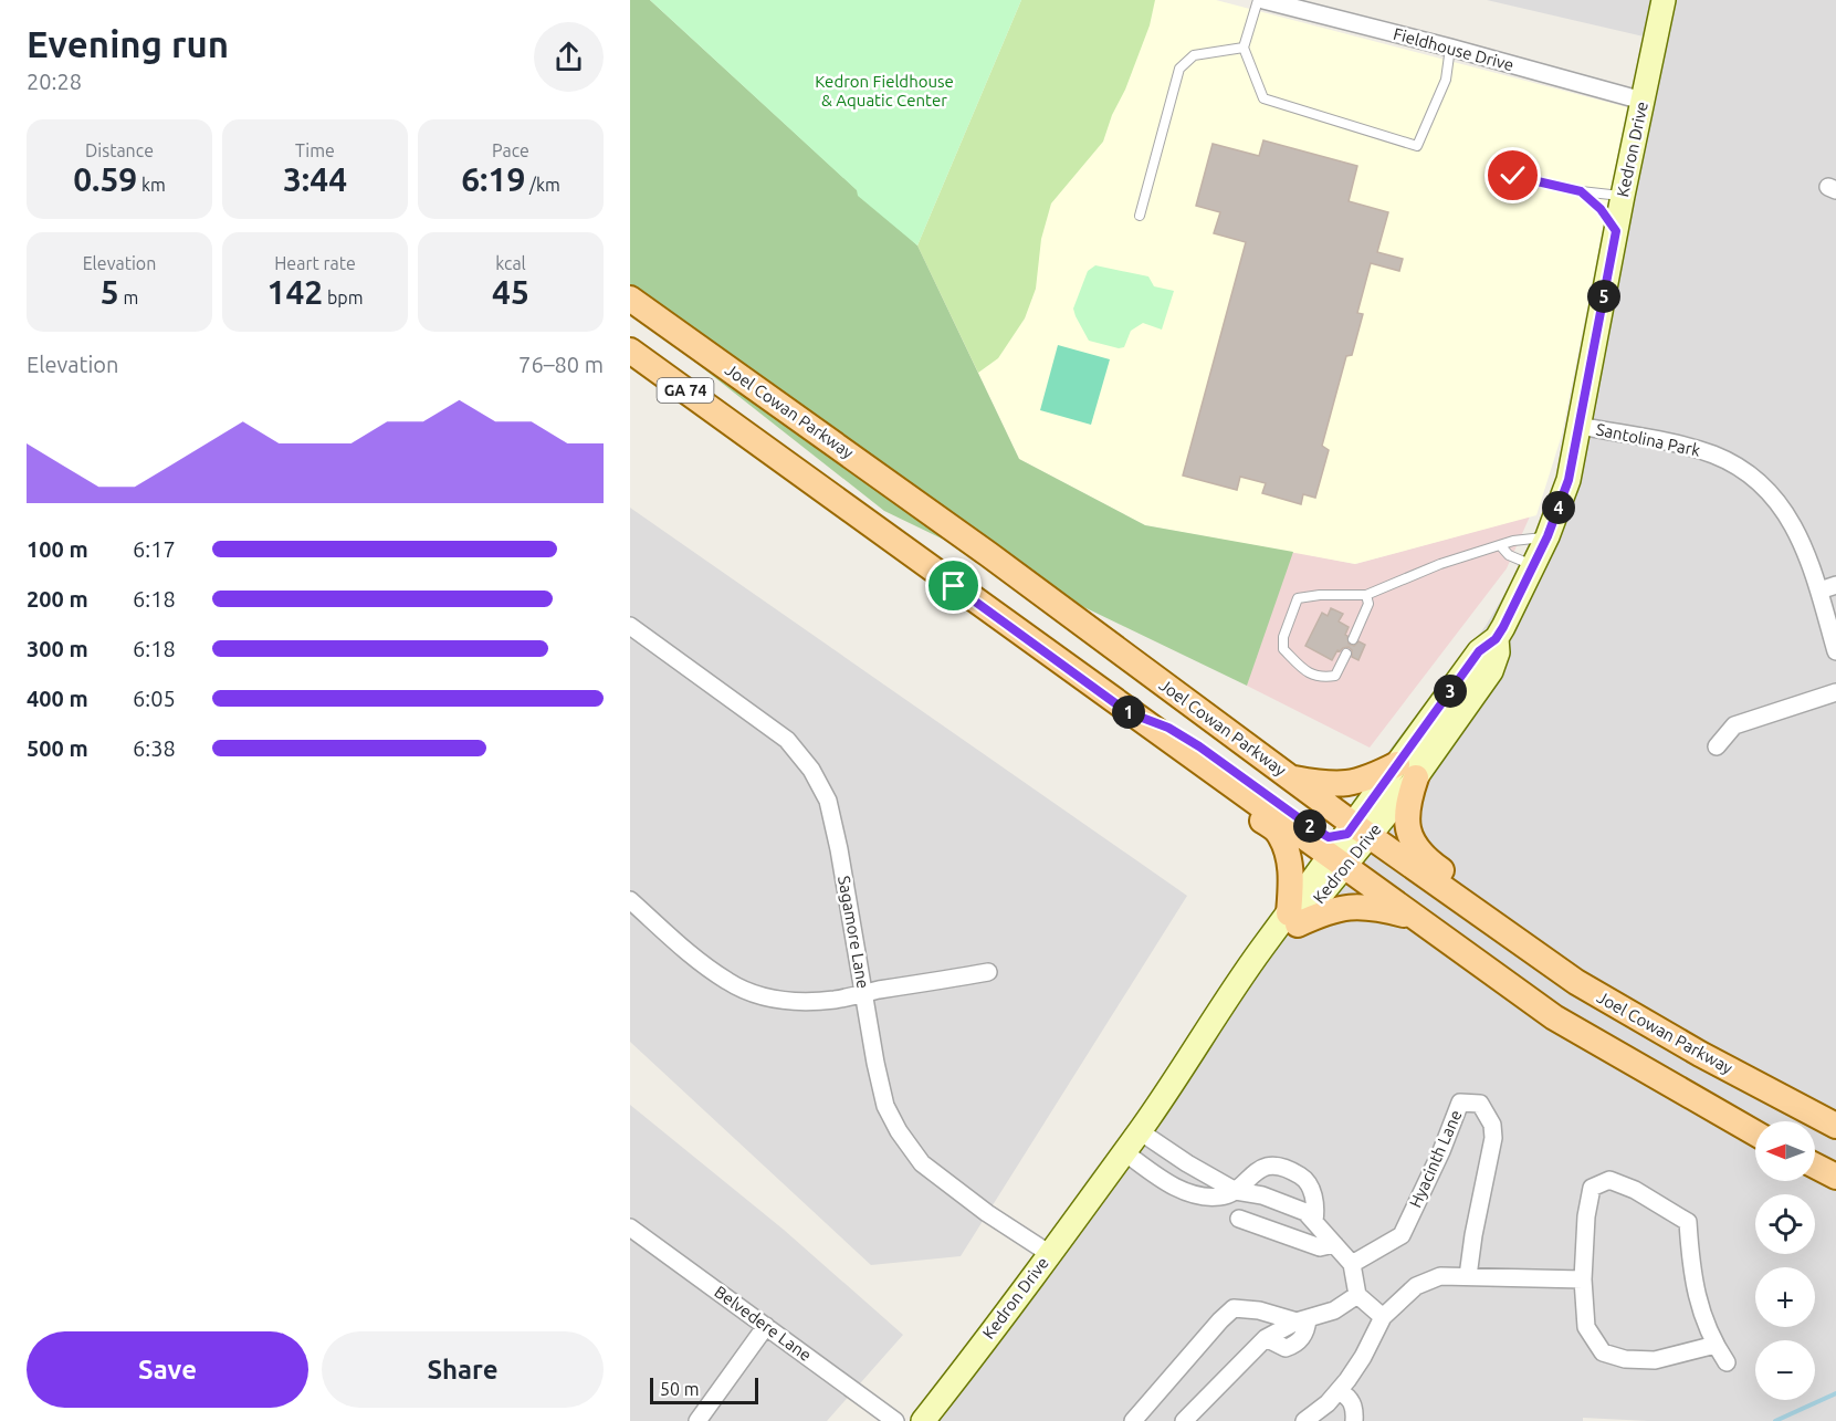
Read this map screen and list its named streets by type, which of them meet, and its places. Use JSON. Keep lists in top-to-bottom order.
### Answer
{
  "streets": {
    "main road": ["GA 74", "Joel Cowan Parkway"],
    "street": [
      "Fieldhouse Drive",
      "Kedron Drive",
      "Santolina Park",
      "Sagamore Lane",
      "Hyacinth Lane",
      "Belvedere Lane"
    ]
  },
  "crossings": [
    ["Fieldhouse Drive", "Kedron Drive"],
    ["Kedron Drive", "Joel Cowan Parkway"],
    ["Kedron Drive", "Santolina Park"],
    ["Kedron Drive", "Sagamore Lane"]
  ],
  "parks": ["Kedron Fieldhouse & Aquatic Center"],
  "scale_bar": "50 m",
  "north": "left",
  "page": {
    "heading": ["Evening run", "20:28"],
    "stats": [
      ["Distance", "0.59 km"],
      ["Time", "3:44"],
      ["Pace", "6:19 /km"],
      ["Elevation", "5 m"],
      ["Heart rate", "142 bpm"],
      ["kcal", "45"]
    ],
    "pins": [
      "5",
      "4",
      "3",
      "1",
      "2"
    ],
    "chart": ["Elevation", "76–80 m"],
    "list": [
      {
        "name": "100 m",
        "note": "6:17"
      },
      {
        "name": "200 m",
        "note": "6:18"
      },
      {
        "name": "300 m",
        "note": "6:18"
      },
      {
        "name": "400 m",
        "note": "6:05"
      },
      {
        "name": "500 m",
        "note": "6:38"
      }
    ],
    "map_buttons": ["+", "−"],
    "buttons": ["Save", "Share"],
    "scale": "50 m"
  }
}
